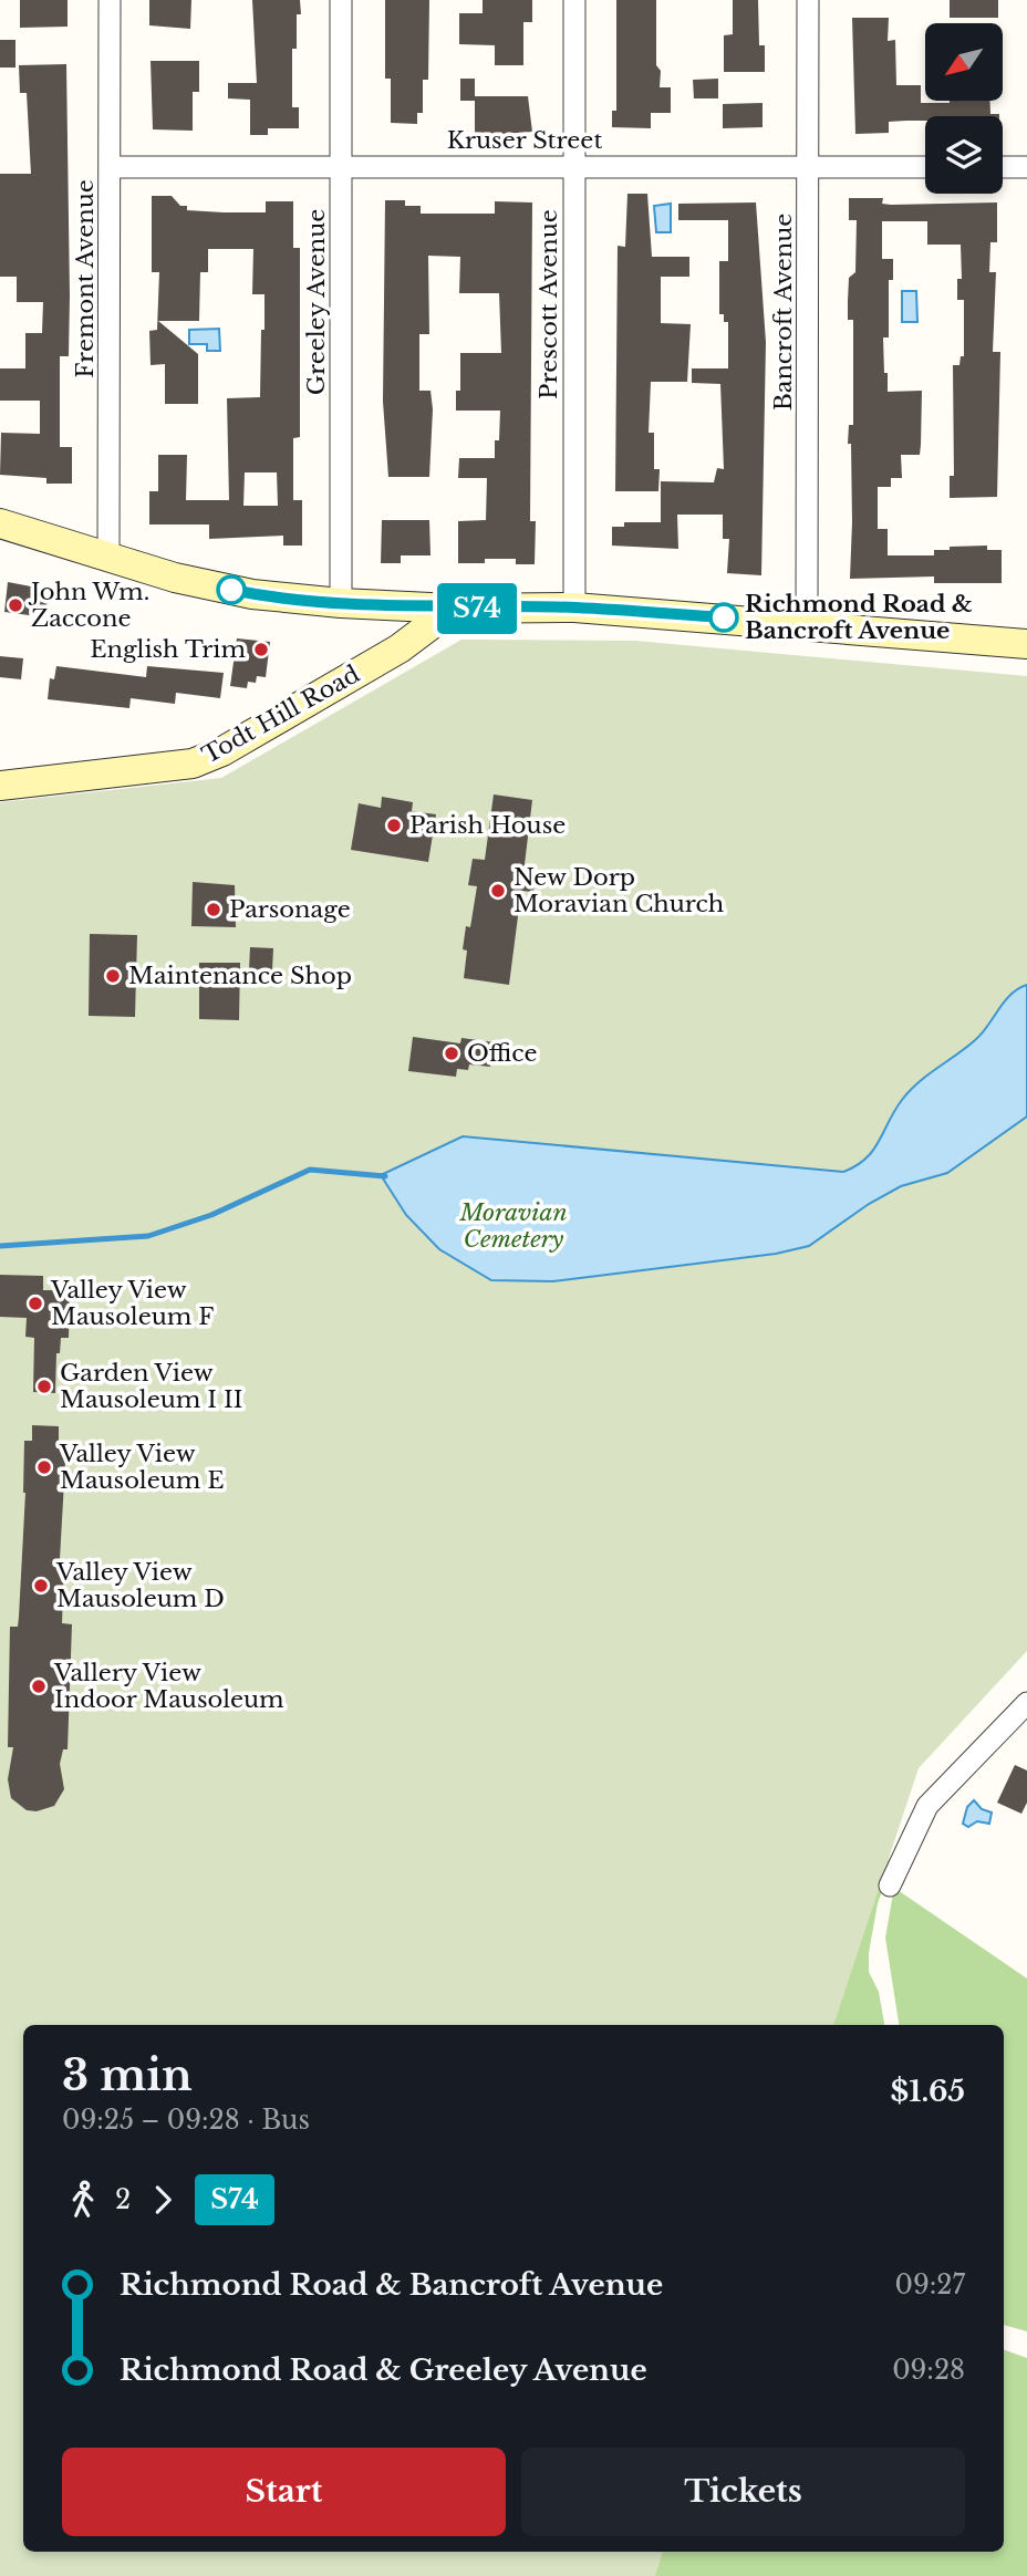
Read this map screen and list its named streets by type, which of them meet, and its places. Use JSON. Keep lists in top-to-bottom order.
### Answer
{
  "streets": {
    "main road": ["Todt Hill Road"],
    "street": [
      "Kruser Street",
      "Fremont Avenue",
      "Greeley Avenue",
      "Prescott Avenue",
      "Bancroft Avenue"
    ]
  },
  "crossings": [
    ["Kruser Street", "Fremont Avenue"],
    ["Kruser Street", "Greeley Avenue"],
    ["Kruser Street", "Prescott Avenue"],
    ["Kruser Street", "Bancroft Avenue"]
  ],
  "parks": ["Moravian Cemetery"],
  "places": [
    "John Wm. Zaccone",
    "Richmond Road & Bancroft Avenue",
    "English Trim",
    "Parish House",
    "New Dorp Moravian Church",
    "Parsonage",
    "Maintenance Shop",
    "Office",
    "Valley View Mausoleum F",
    "Garden View Mausoleum I II",
    "Valley View Mausoleum E",
    "Valley View Mausoleum D",
    "Vallery View Indoor Mausoleum"
  ],
  "lines": ["bus line S74"],
  "north": "bottom left",
  "page": {
    "on_map": "S74",
    "heading": ["3 min", "09:25 – 09:28 · Bus", "$1.65"],
    "legs": ["2", "S74"],
    "list": [
      {
        "name": "Richmond Road & Bancroft Avenue",
        "value": "09:27"
      },
      {
        "name": "Richmond Road & Greeley Avenue",
        "value": "09:28"
      }
    ],
    "buttons": ["Start", "Tickets"]
  }
}
